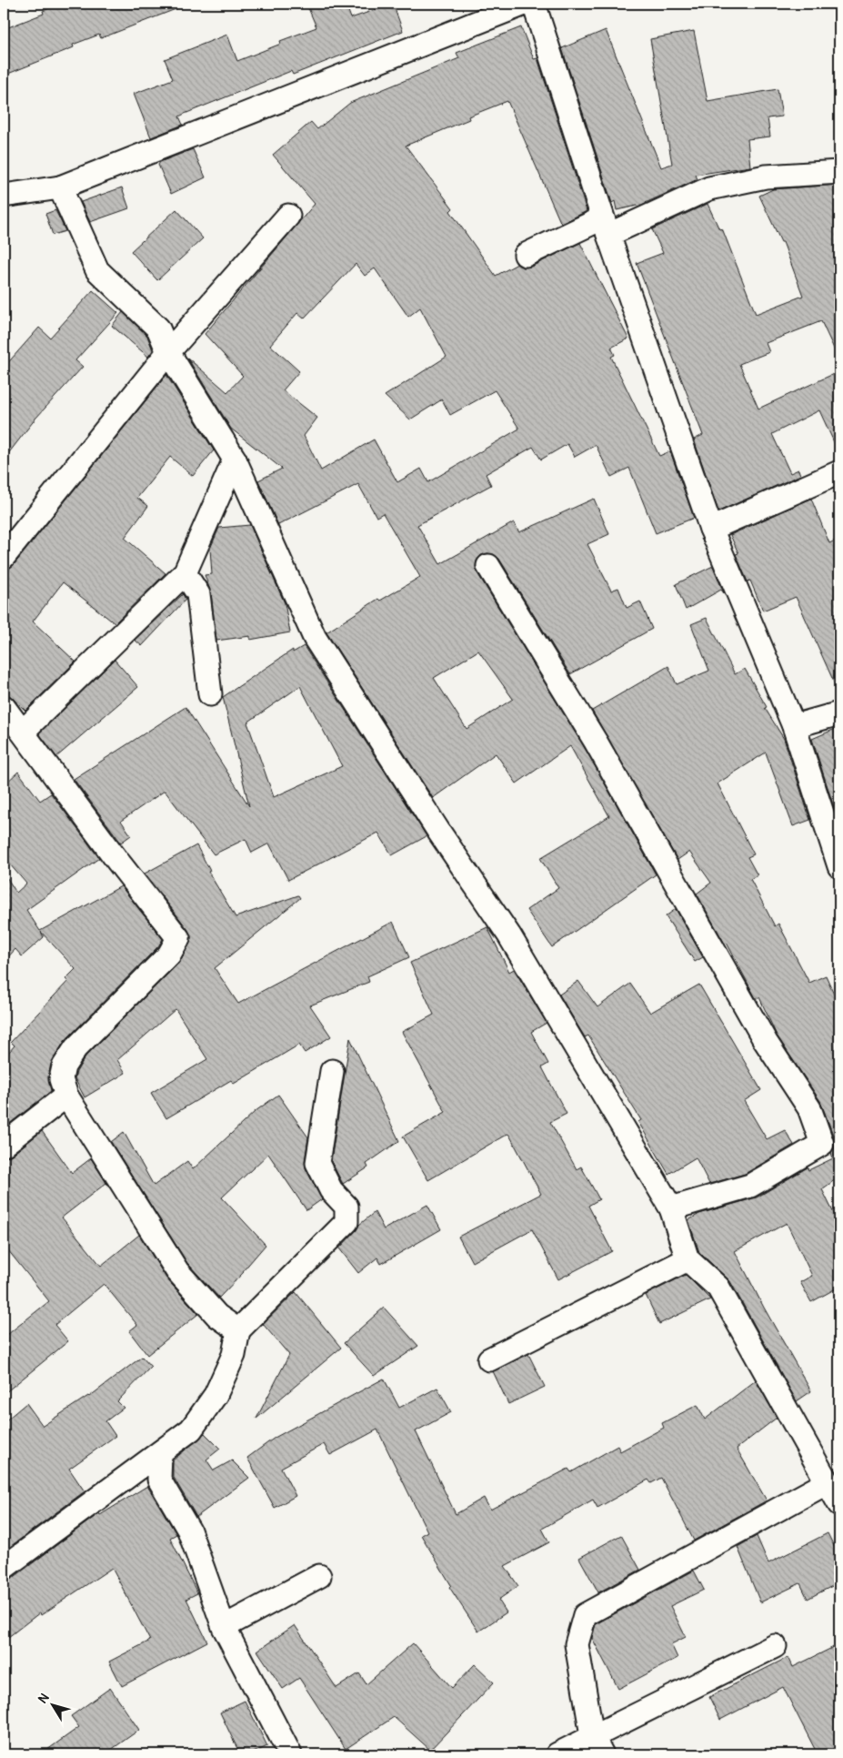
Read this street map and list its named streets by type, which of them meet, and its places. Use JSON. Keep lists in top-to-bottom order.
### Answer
{
  "north": "top left"
}
